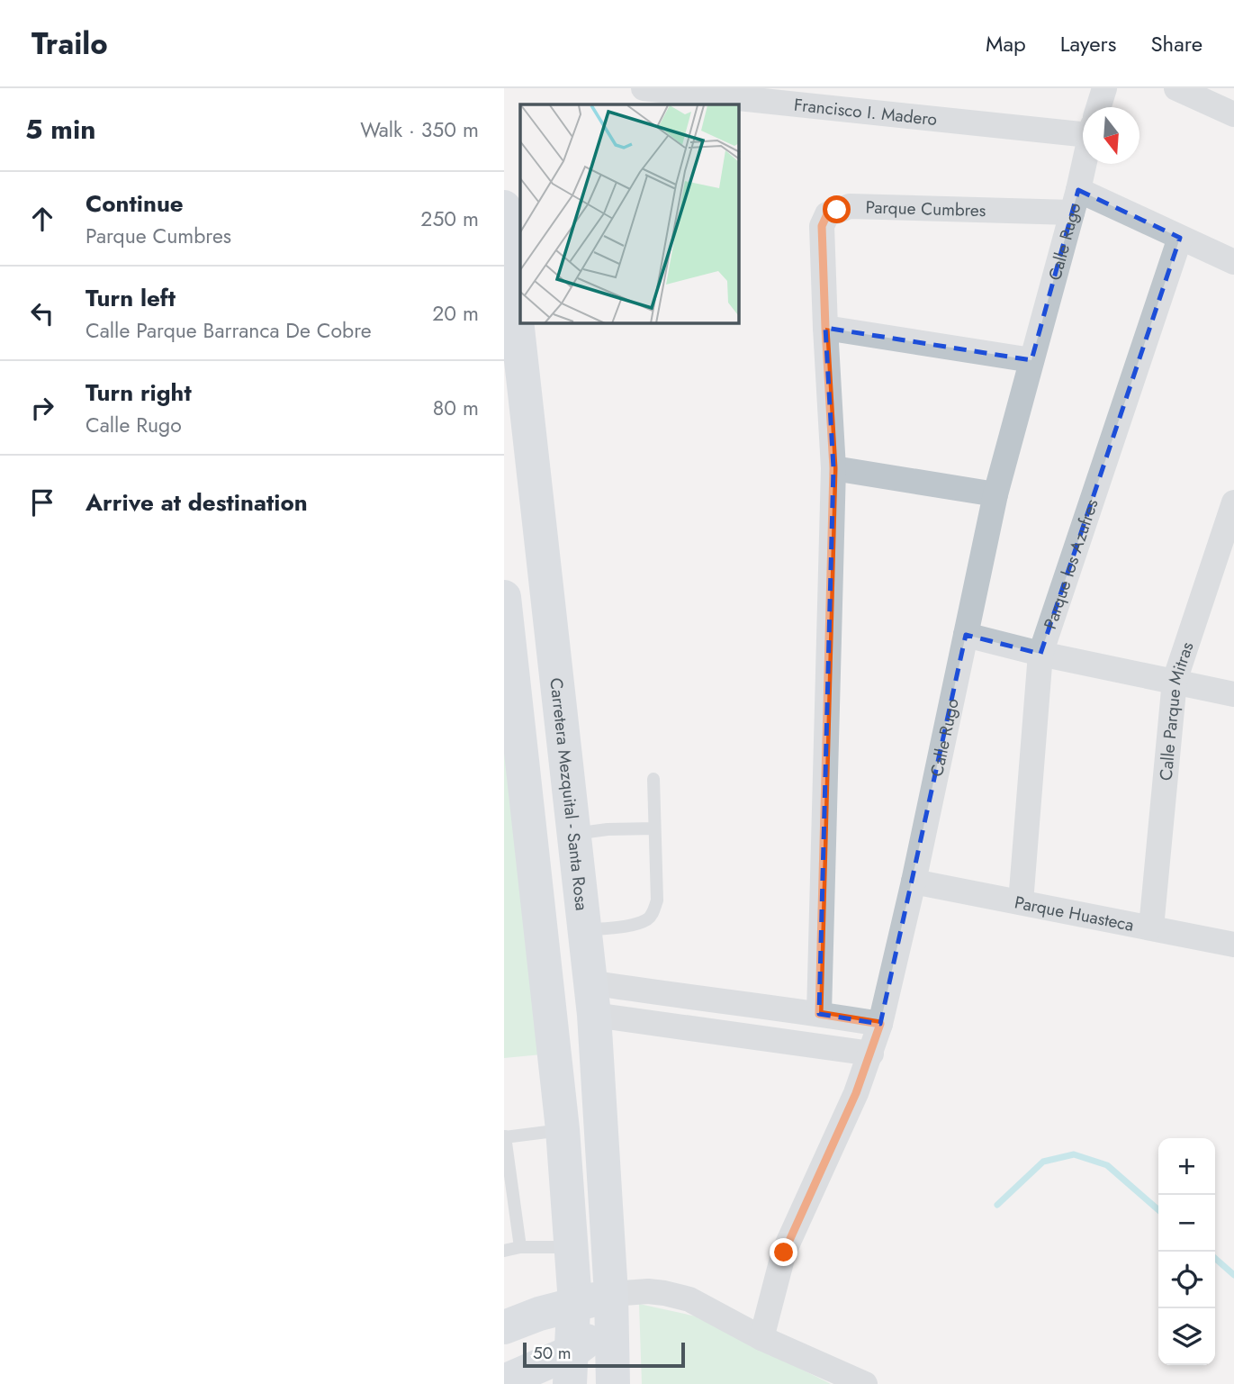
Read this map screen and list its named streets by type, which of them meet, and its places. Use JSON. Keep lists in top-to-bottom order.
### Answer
{
  "streets": {
    "main road": ["Carretera Mezquital - Santa Rosa"],
    "street": [
      "Francisco I. Madero",
      "Parque Cumbres",
      "Calle Rugo",
      "Parque los Azufres",
      "Calle Parque Mitras",
      "Parque Huasteca"
    ]
  },
  "crossings": [
    ["Parque Cumbres", "Calle Rugo"],
    ["Calle Rugo", "Parque Huasteca"],
    ["Parque los Azufres", "Parque Huasteca"],
    ["Calle Parque Mitras", "Parque Huasteca"]
  ],
  "scale_bar": "50 m",
  "north": "bottom",
  "page": {
    "header": "Trailo",
    "nav": ["Map", "Layers", "Share"],
    "heading": ["5 min", "Walk · 350 m"],
    "list": [
      ["Continue", "Parque Cumbres", "250 m"],
      ["Turn left", "Calle Parque Barranca De Cobre", "20 m"],
      ["Turn right", "Calle Rugo", "80 m"],
      "Arrive at destination"
    ],
    "map_buttons": ["+", "−"],
    "scale": "50 m"
  }
}
